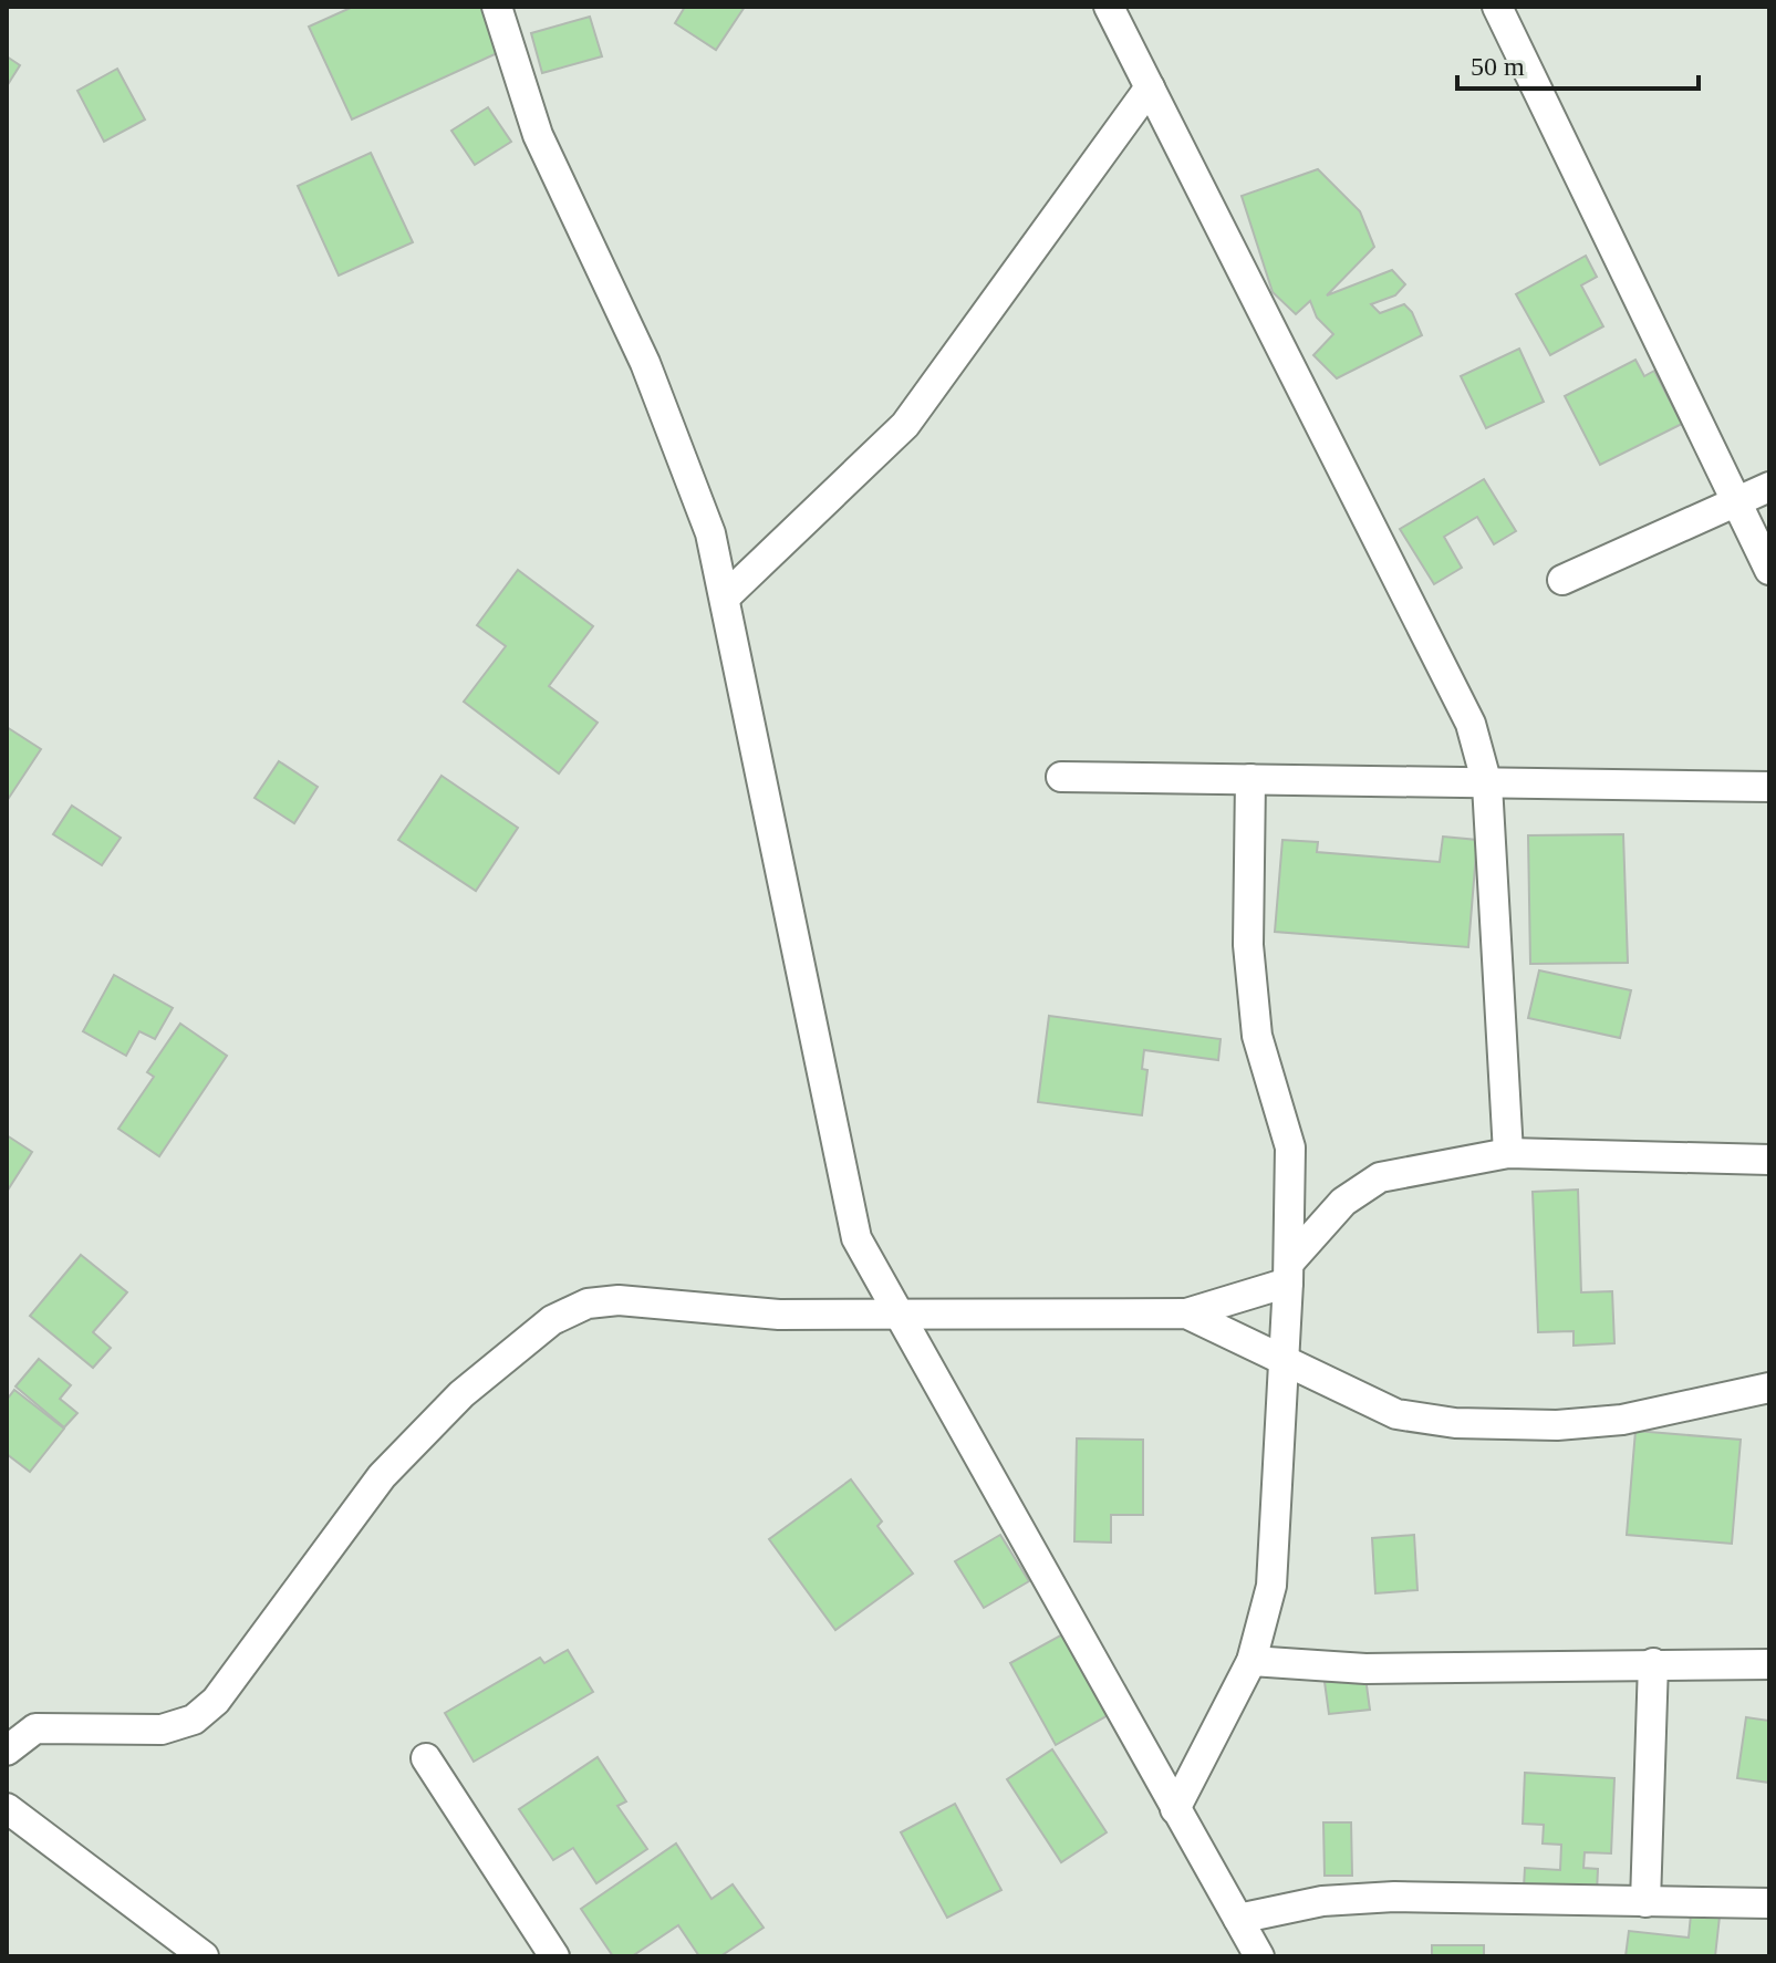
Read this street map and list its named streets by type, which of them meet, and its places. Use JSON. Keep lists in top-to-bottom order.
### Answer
{
  "scale_bar": "50 m"
}
